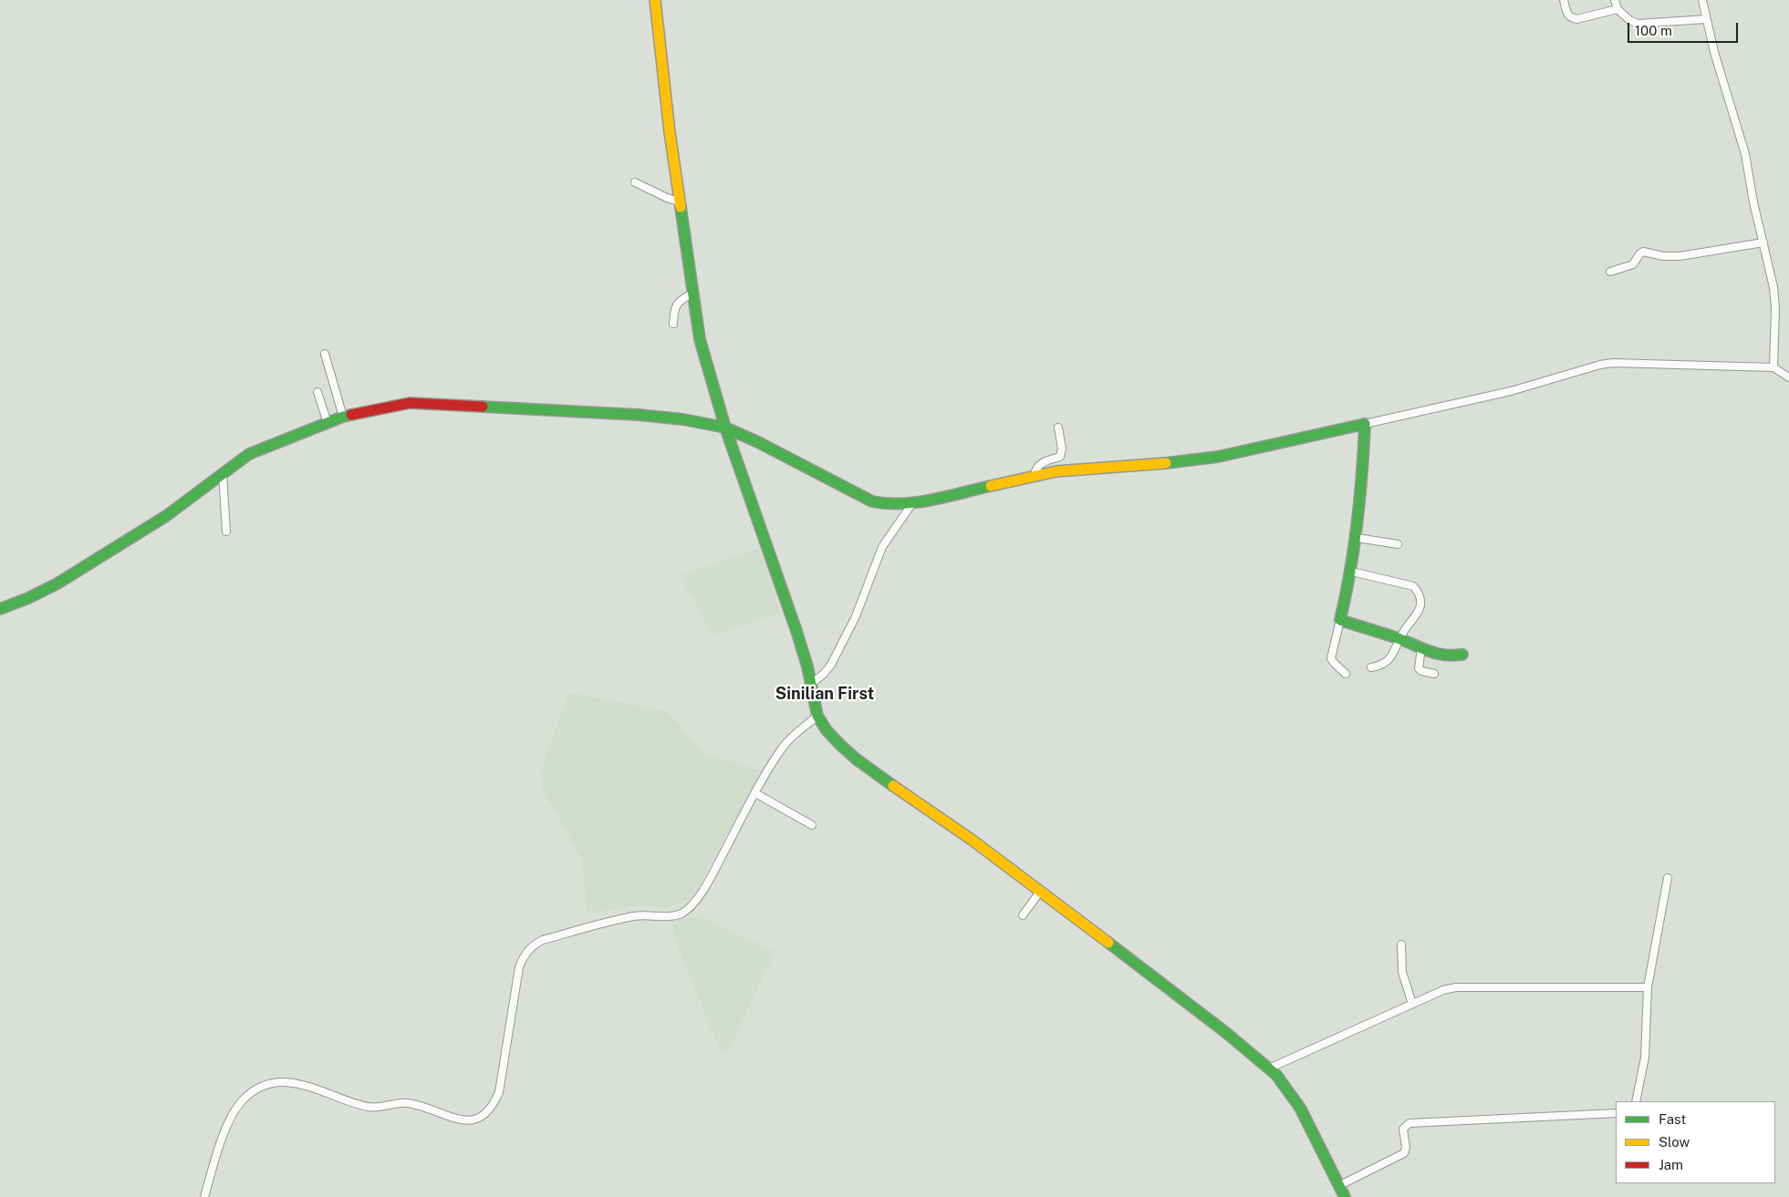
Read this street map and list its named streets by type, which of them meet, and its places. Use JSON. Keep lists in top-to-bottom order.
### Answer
{
  "districts": ["Sinilian First"],
  "legend": ["Fast", "Slow", "Jam"],
  "scale_bar": "100 m"
}
